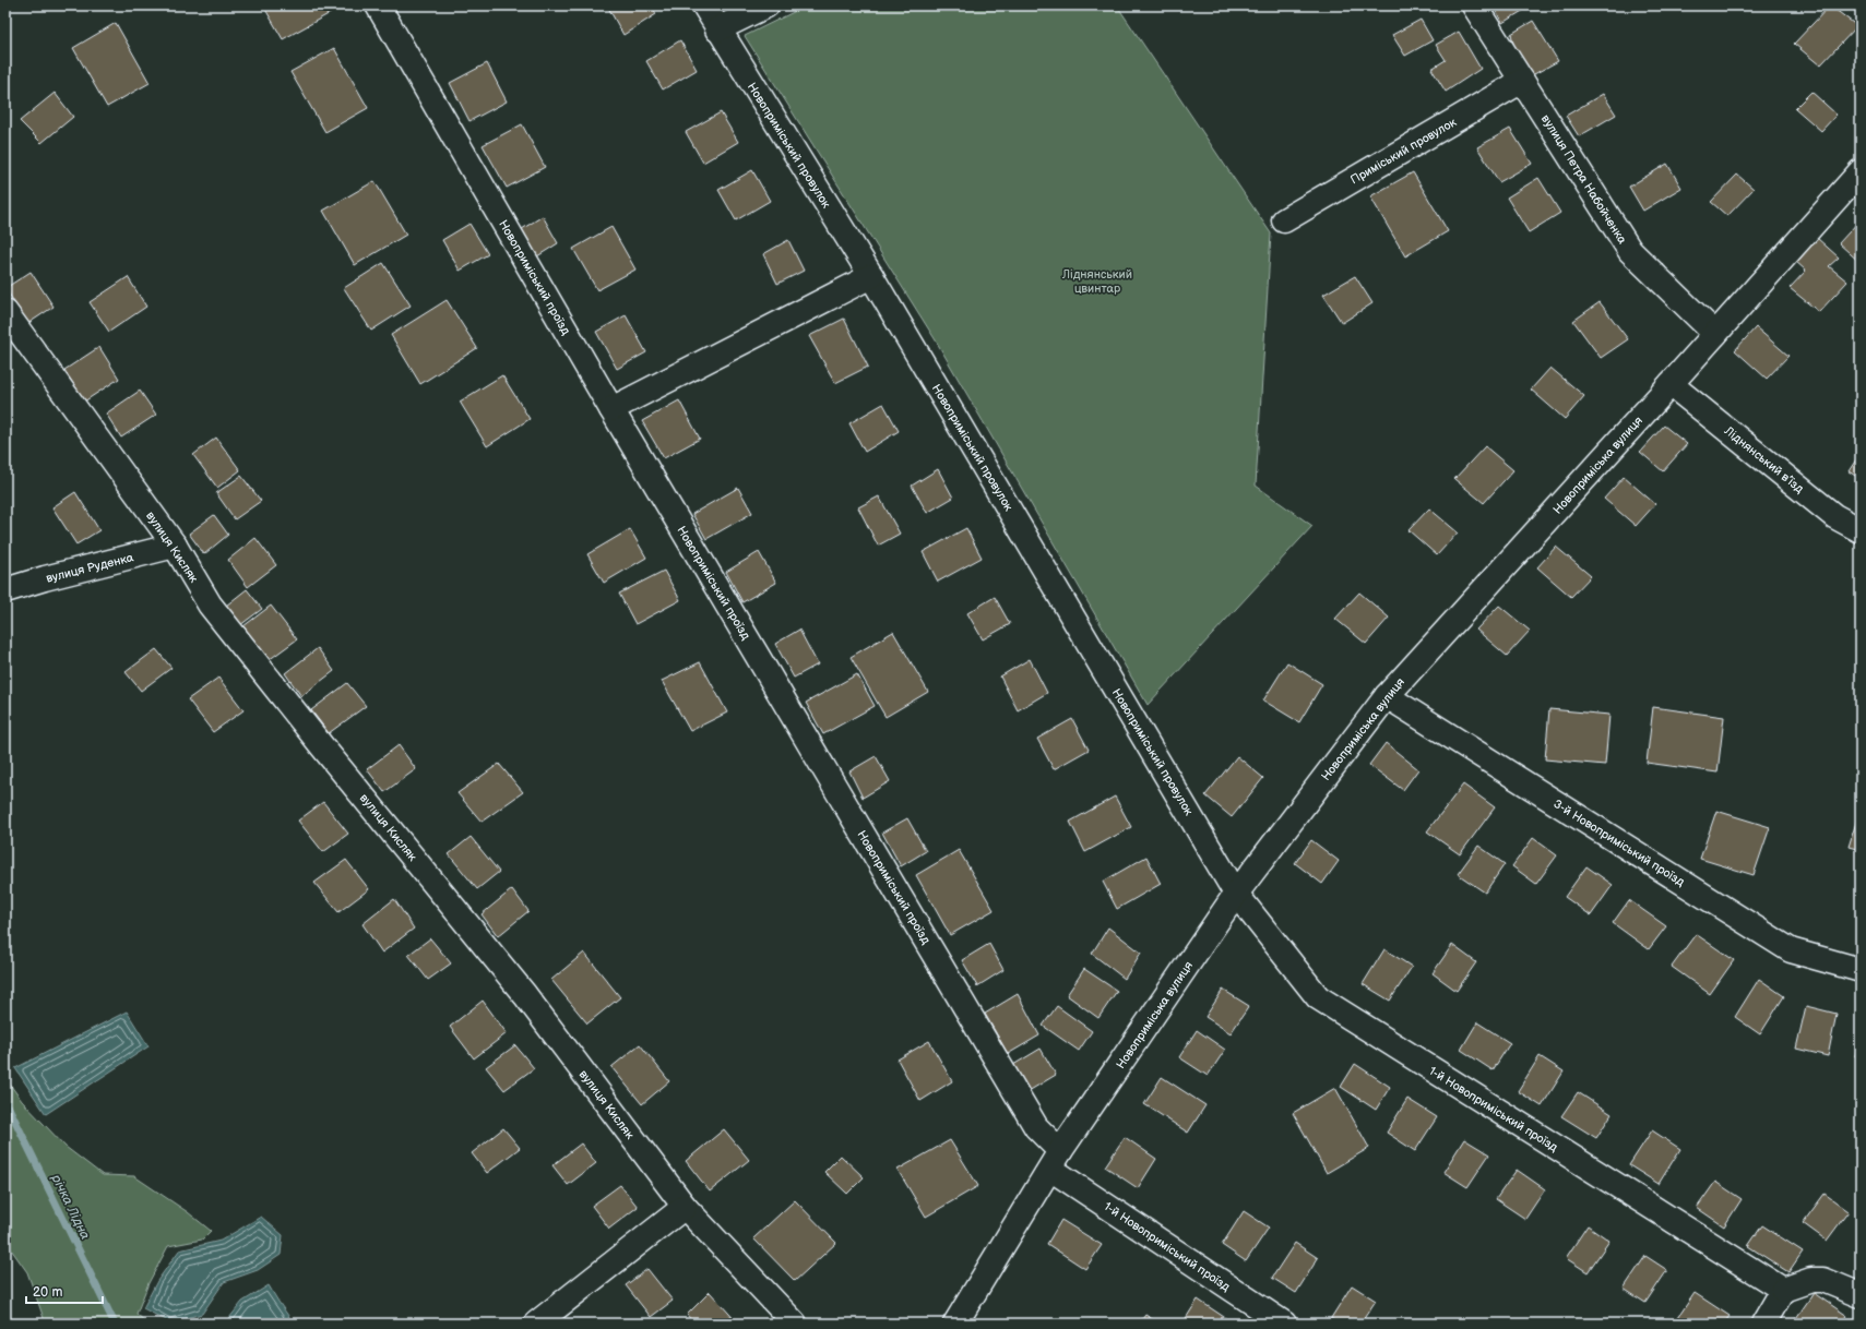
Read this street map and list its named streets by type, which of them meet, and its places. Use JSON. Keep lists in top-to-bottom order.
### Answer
{
  "streets": {
    "street": [
      "Новоприміський провулок",
      "Приміський провулок",
      "вулиця Петра Набойченка",
      "Новоприміський проїзд",
      "Ліднянський в’їзд",
      "Новоприміська вулиця",
      "вулиця Кисляк",
      "вулиця Руденка",
      "3-й Новоприміський проїзд",
      "1-й Новоприміський проїзд"
    ]
  },
  "crossings": [
    ["Новоприміський провулок", "Новоприміська вулиця"],
    ["Новоприміський провулок", "1-й Новоприміський проїзд"],
    ["Приміський провулок", "вулиця Петра Набойченка"],
    ["вулиця Петра Набойченка", "Новоприміська вулиця"],
    ["Новоприміський проїзд", "Новоприміська вулиця"],
    ["Новоприміський проїзд", "1-й Новоприміський проїзд"],
    ["Ліднянський в’їзд", "Новоприміська вулиця"],
    ["Новоприміська вулиця", "3-й Новоприміський проїзд"],
    ["Новоприміська вулиця", "1-й Новоприміський проїзд"],
    ["вулиця Кисляк", "вулиця Руденка"]
  ],
  "water": ["річка Лідна"],
  "parks": ["Ліднянський цвинтар"],
  "scale_bar": "20 m"
}
